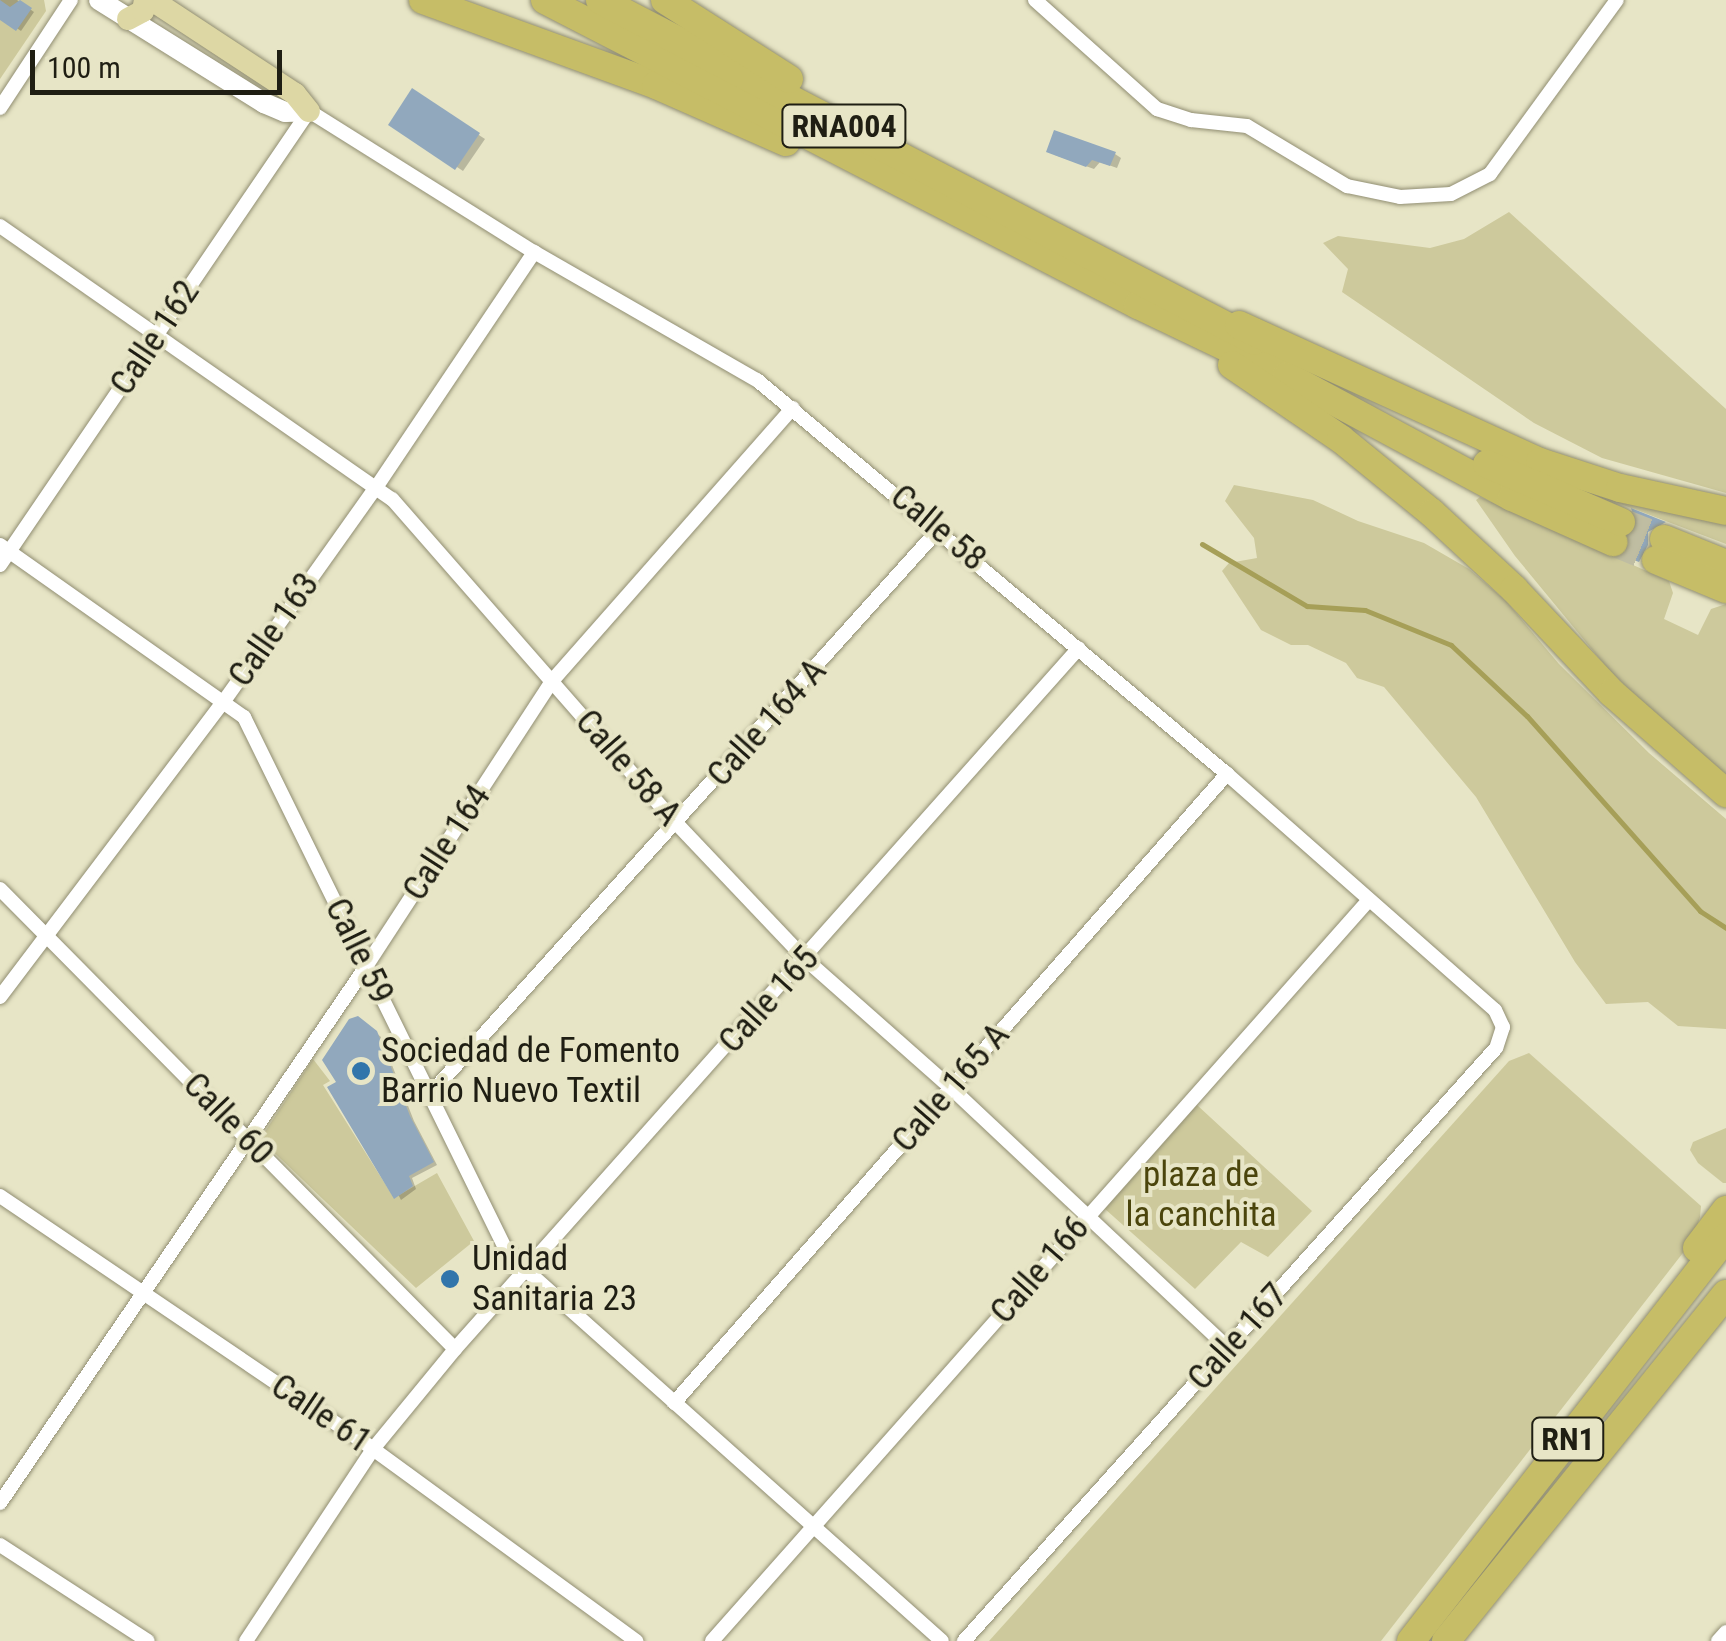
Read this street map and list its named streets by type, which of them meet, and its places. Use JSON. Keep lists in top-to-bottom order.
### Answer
{
  "streets": {
    "highway": ["RNA004", "RN1"],
    "street": [
      "Calle 162",
      "Calle 58",
      "Calle 163",
      "Calle 164 A",
      "Calle 58 A",
      "Calle 164",
      "Calle 59",
      "Calle 165",
      "Calle 165 A",
      "Calle 60",
      "Calle 166",
      "Calle 167",
      "Calle 61"
    ]
  },
  "crossings": [
    ["Calle 162", "Calle 58"],
    ["Calle 162", "Calle 58 A"],
    ["Calle 162", "Calle 59"],
    ["Calle 58", "Calle 163"],
    ["Calle 58", "Calle 164 A"],
    ["Calle 58", "Calle 164"],
    ["Calle 58", "Calle 165"],
    ["Calle 58", "Calle 165 A"],
    ["Calle 58", "Calle 166"],
    ["Calle 58", "Calle 167"],
    ["Calle 163", "Calle 58 A"],
    ["Calle 163", "Calle 59"],
    ["Calle 163", "Calle 60"],
    ["Calle 164 A", "Calle 58 A"],
    ["Calle 164 A", "Calle 59"],
    ["Calle 58 A", "Calle 164"],
    ["Calle 58 A", "Calle 165"],
    ["Calle 58 A", "Calle 165 A"],
    ["Calle 58 A", "Calle 166"],
    ["Calle 58 A", "Calle 167"],
    ["Calle 164", "Calle 59"],
    ["Calle 164", "Calle 60"],
    ["Calle 164", "Calle 61"],
    ["Calle 59", "Calle 165"],
    ["Calle 59", "Calle 165 A"],
    ["Calle 59", "Calle 166"],
    ["Calle 165", "Calle 60"],
    ["Calle 165", "Calle 61"]
  ],
  "parks": ["plaza de la canchita"],
  "places": ["Sociedad de Fomento Barrio Nuevo Textil", "Unidad Sanitaria 23"],
  "scale_bar": "100 m"
}
